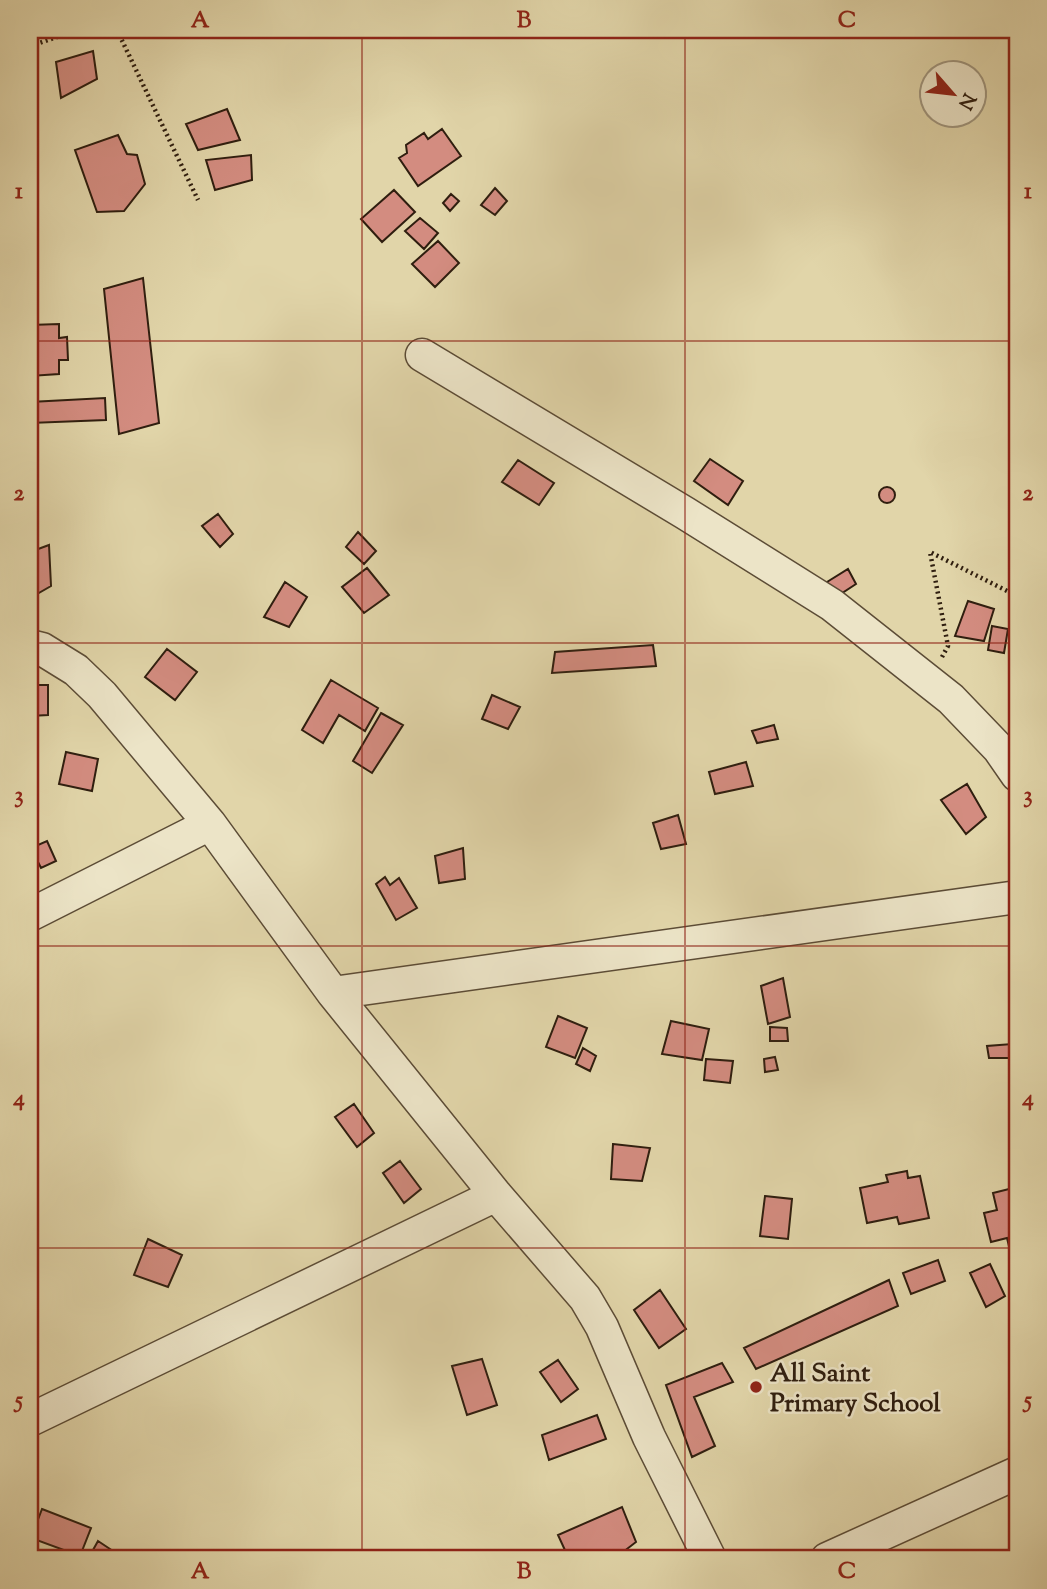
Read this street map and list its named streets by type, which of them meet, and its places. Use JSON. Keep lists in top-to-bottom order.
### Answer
{
  "places": ["All Saint Primary School"],
  "north": "bottom right",
  "grid": {
    "columns": ["A", "B", "C"],
    "rows": [
      "1",
      "2",
      "3",
      "4",
      "5"
    ]
  }
}
